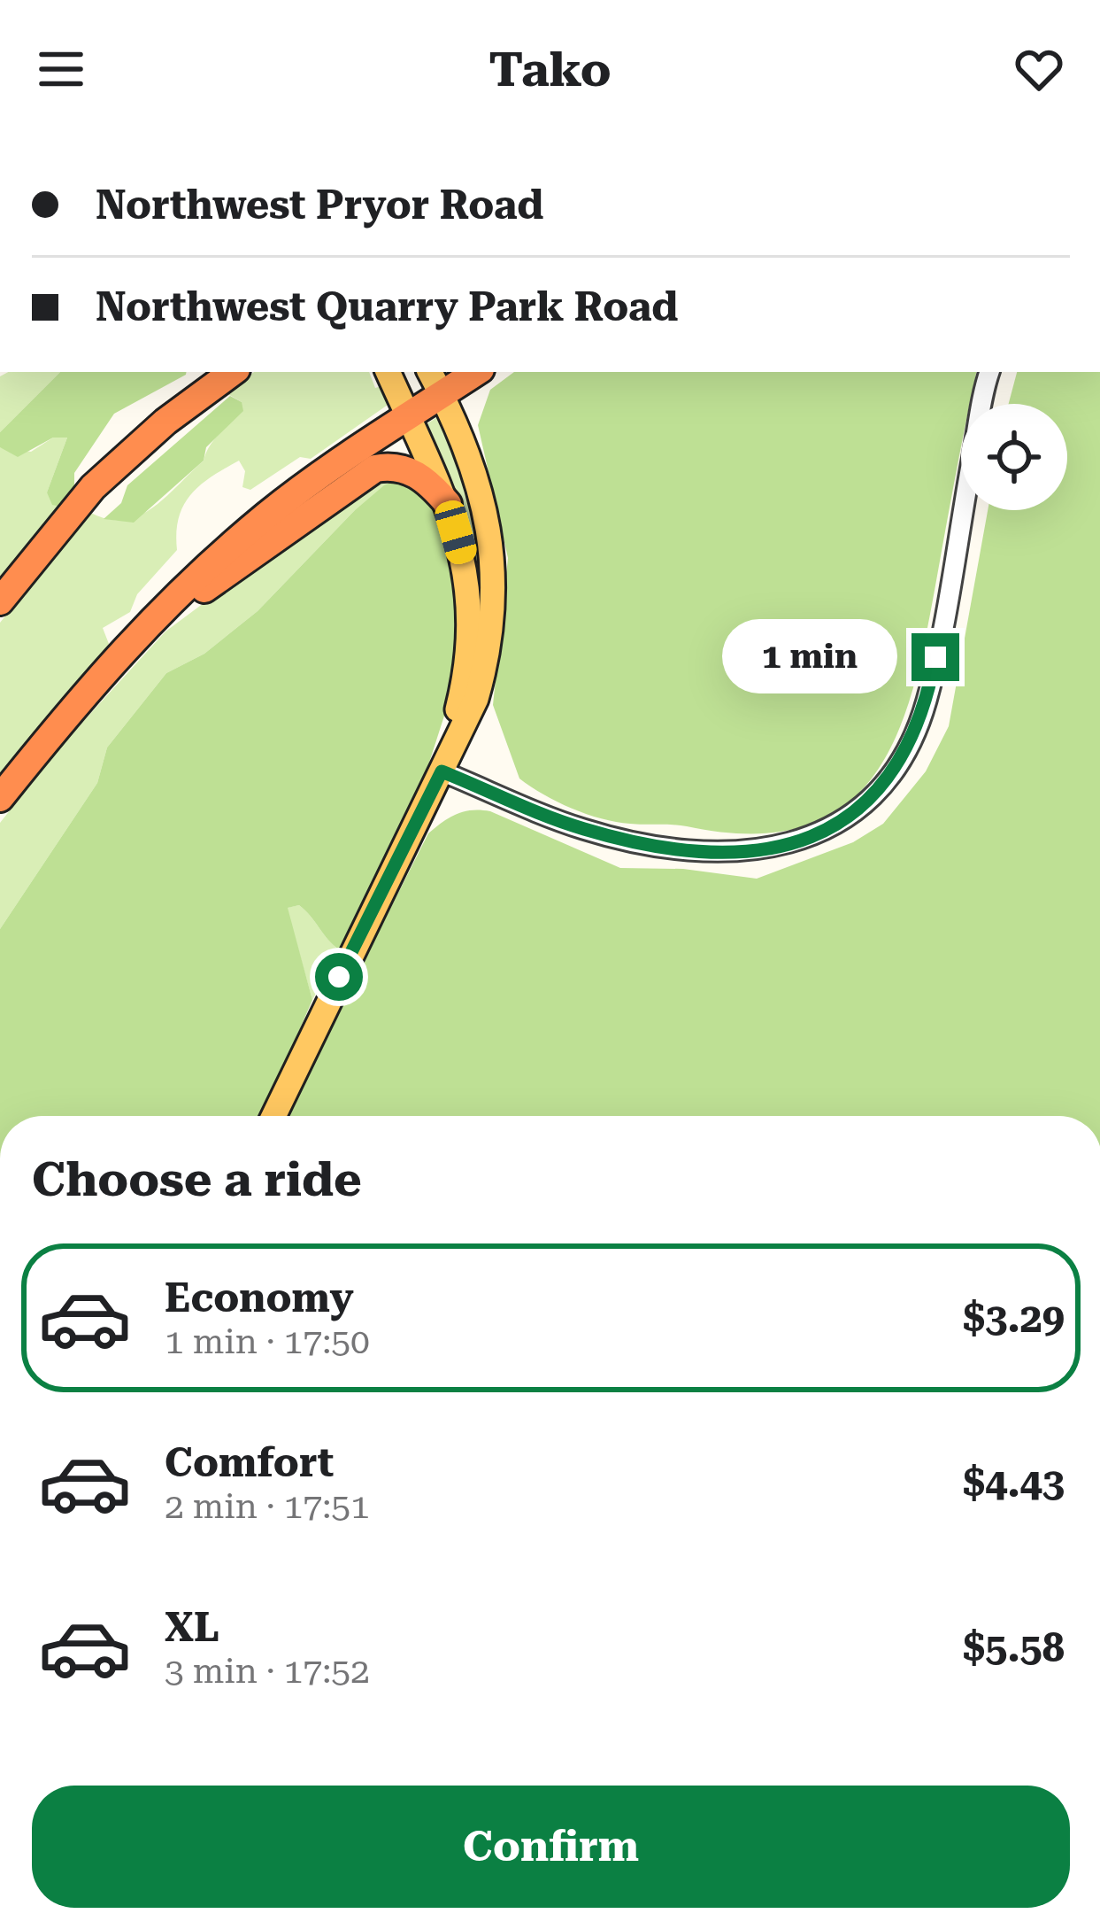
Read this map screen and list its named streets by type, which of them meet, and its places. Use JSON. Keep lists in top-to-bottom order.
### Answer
{
  "page": {
    "header": "Tako",
    "banner": ["Northwest Pryor Road", "Northwest Quarry Park Road"],
    "bubble": "1 min",
    "heading": "Choose a ride",
    "list": [
      {
        "name": "Economy",
        "note": "1 min · 17:50",
        "value": "$3.29"
      },
      {
        "name": "Comfort",
        "note": "2 min · 17:51",
        "value": "$4.43"
      },
      {
        "name": "XL",
        "note": "3 min · 17:52",
        "value": "$5.58"
      }
    ],
    "buttons": "Confirm"
  }
}
